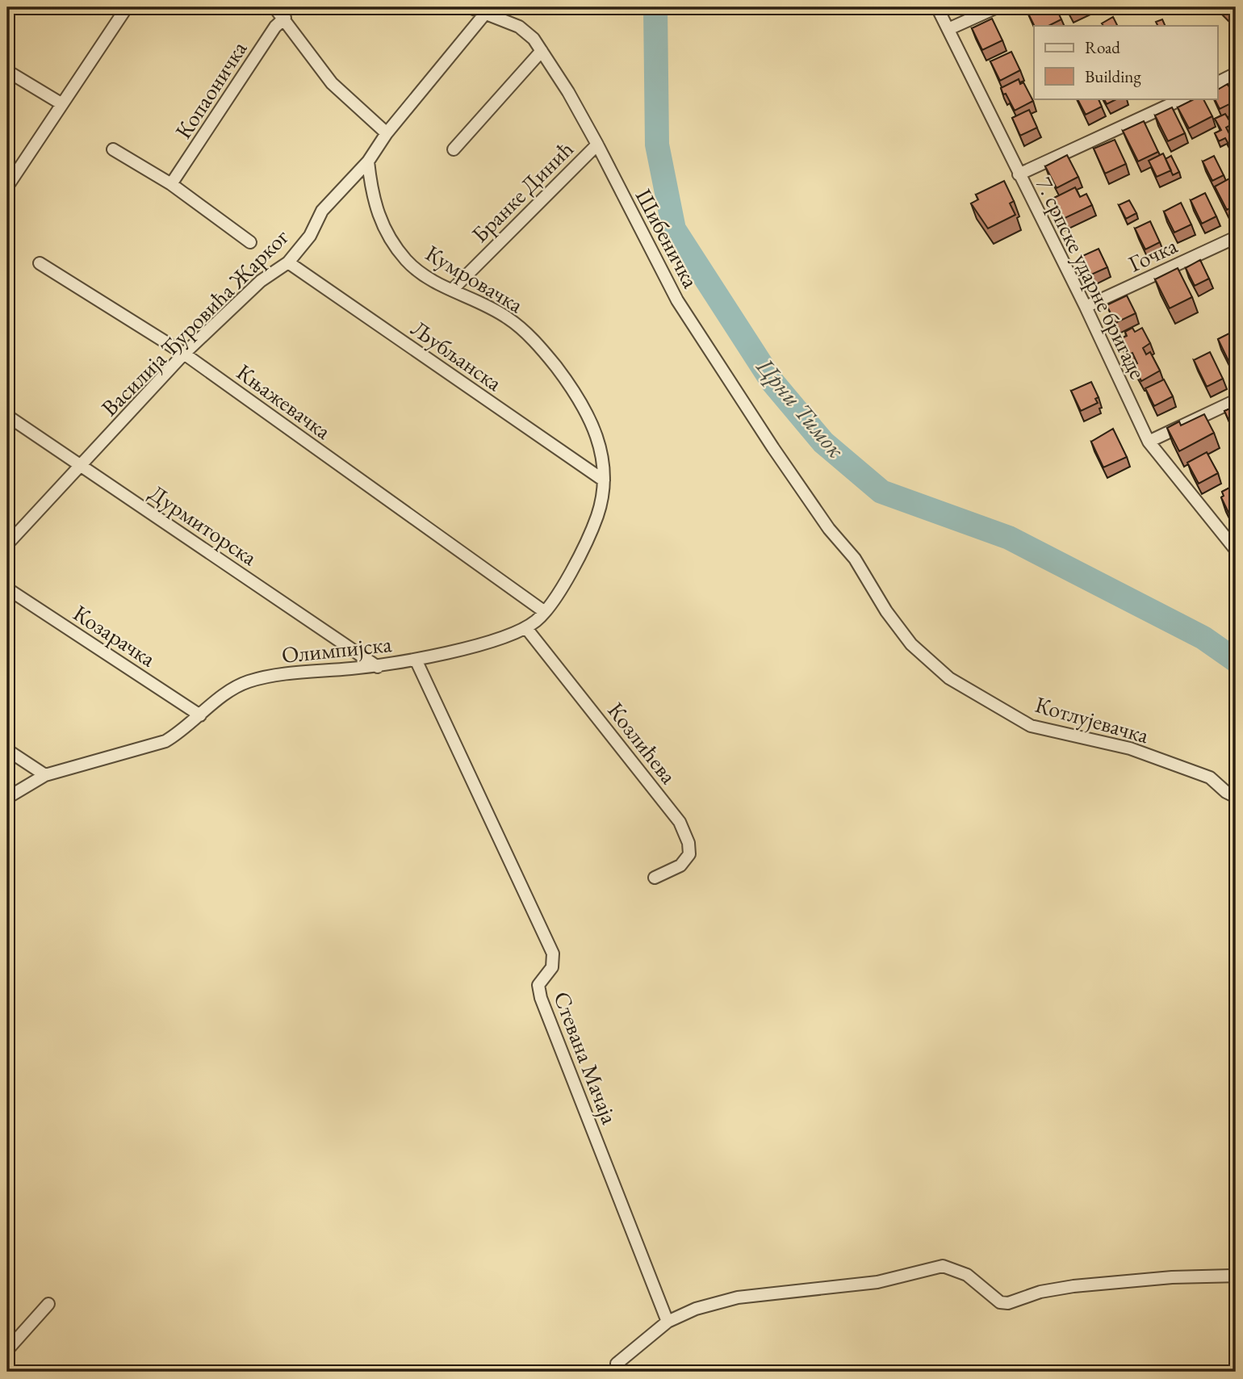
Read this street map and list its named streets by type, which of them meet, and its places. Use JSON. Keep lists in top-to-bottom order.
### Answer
{
  "streets": {
    "street": [
      "Копаоничка",
      "Бранке Динић",
      "Шибеничка",
      "Гочка",
      "7. српске ударне бригаде",
      "Кумровачка",
      "Василија Ђуровића Жарког",
      "Љубљанска",
      "Књажевачка",
      "Дурмиторска",
      "Козарачка",
      "Олимпијска",
      "Котлујевачка",
      "Козлићева",
      "Стевана Мачаја"
    ]
  },
  "crossings": [
    ["Бранке Динић", "Шибеничка"],
    ["Бранке Динић", "Кумровачка"],
    ["Шибеничка", "Василија Ђуровића Жарког"],
    ["Шибеничка", "Котлујевачка"],
    ["Гочка", "7. српске ударне бригаде"],
    ["Кумровачка", "Василија Ђуровића Жарког"],
    ["Кумровачка", "Љубљанска"],
    ["Кумровачка", "Олимпијска"],
    ["Василија Ђуровића Жарког", "Љубљанска"],
    ["Василија Ђуровића Жарког", "Књажевачка"],
    ["Василија Ђуровића Жарког", "Дурмиторска"],
    ["Љубљанска", "Олимпијска"],
    ["Књажевачка", "Олимпијска"],
    ["Дурмиторска", "Олимпијска"],
    ["Козарачка", "Олимпијска"],
    ["Олимпијска", "Козлићева"],
    ["Олимпијска", "Стевана Мачаја"]
  ],
  "water": ["Црни Тимок"],
  "legend": ["Road", "Building"]
}
